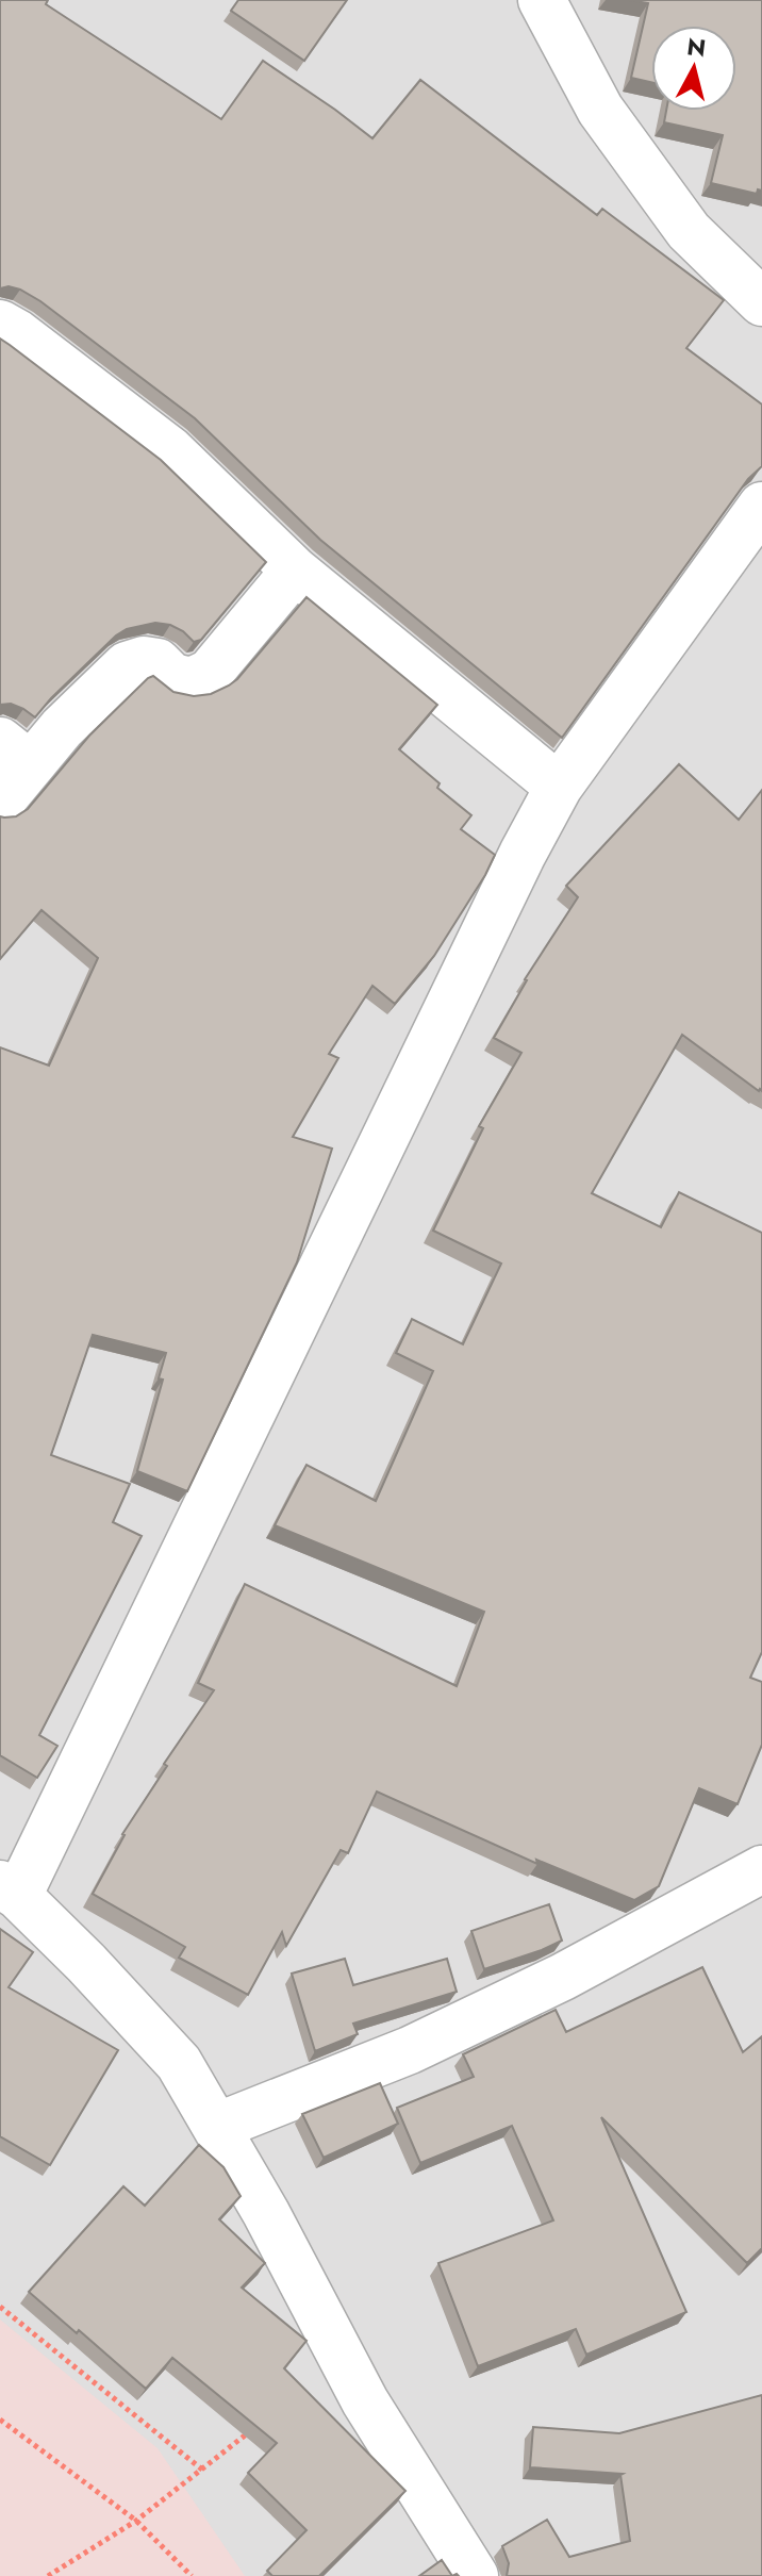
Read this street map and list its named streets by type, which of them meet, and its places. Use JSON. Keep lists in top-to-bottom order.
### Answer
{
  "north": "top"
}
